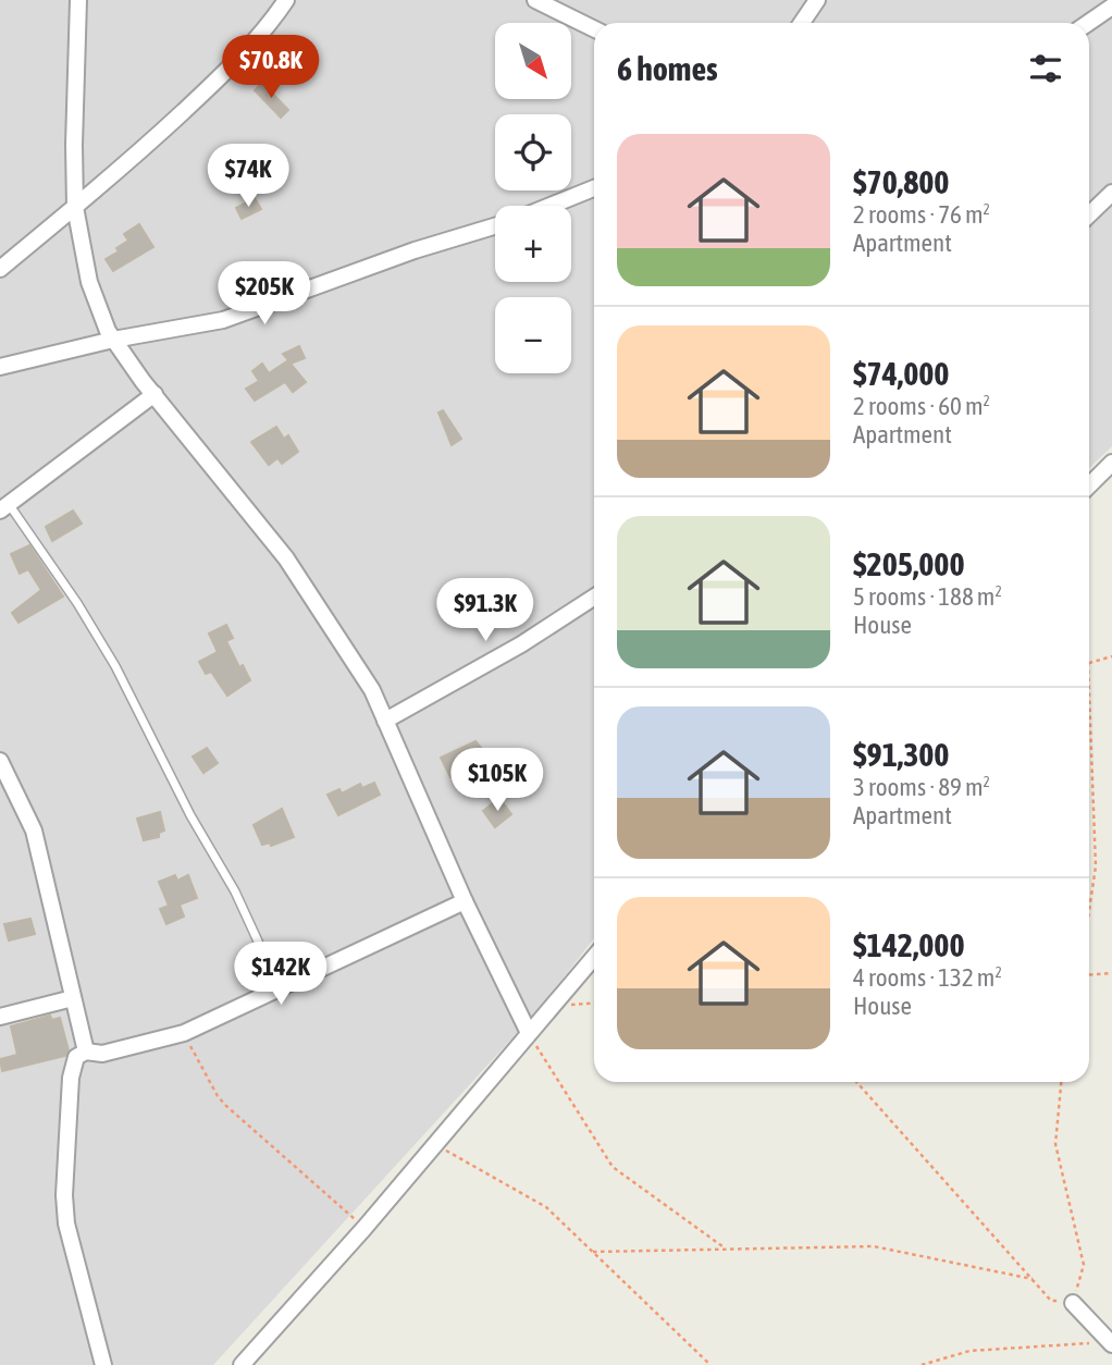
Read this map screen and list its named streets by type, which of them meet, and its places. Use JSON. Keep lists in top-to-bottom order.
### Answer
{
  "north": "bottom right",
  "page": {
    "map_buttons": ["+", "−"],
    "heading": "6 homes",
    "price": [
      "$70.8K",
      "$74K",
      "$205K",
      "$91.3K",
      "$105K",
      "$142K"
    ],
    "list": [
      {
        "name": "$70,800",
        "note": "2 rooms · 76 m² · Apartment"
      },
      {
        "name": "$74,000",
        "note": "2 rooms · 60 m² · Apartment"
      },
      {
        "name": "$205,000",
        "note": "5 rooms · 188 m² · House"
      },
      {
        "name": "$91,300",
        "note": "3 rooms · 89 m² · Apartment"
      },
      {
        "name": "$142,000",
        "note": "4 rooms · 132 m² · House"
      }
    ]
  }
}
